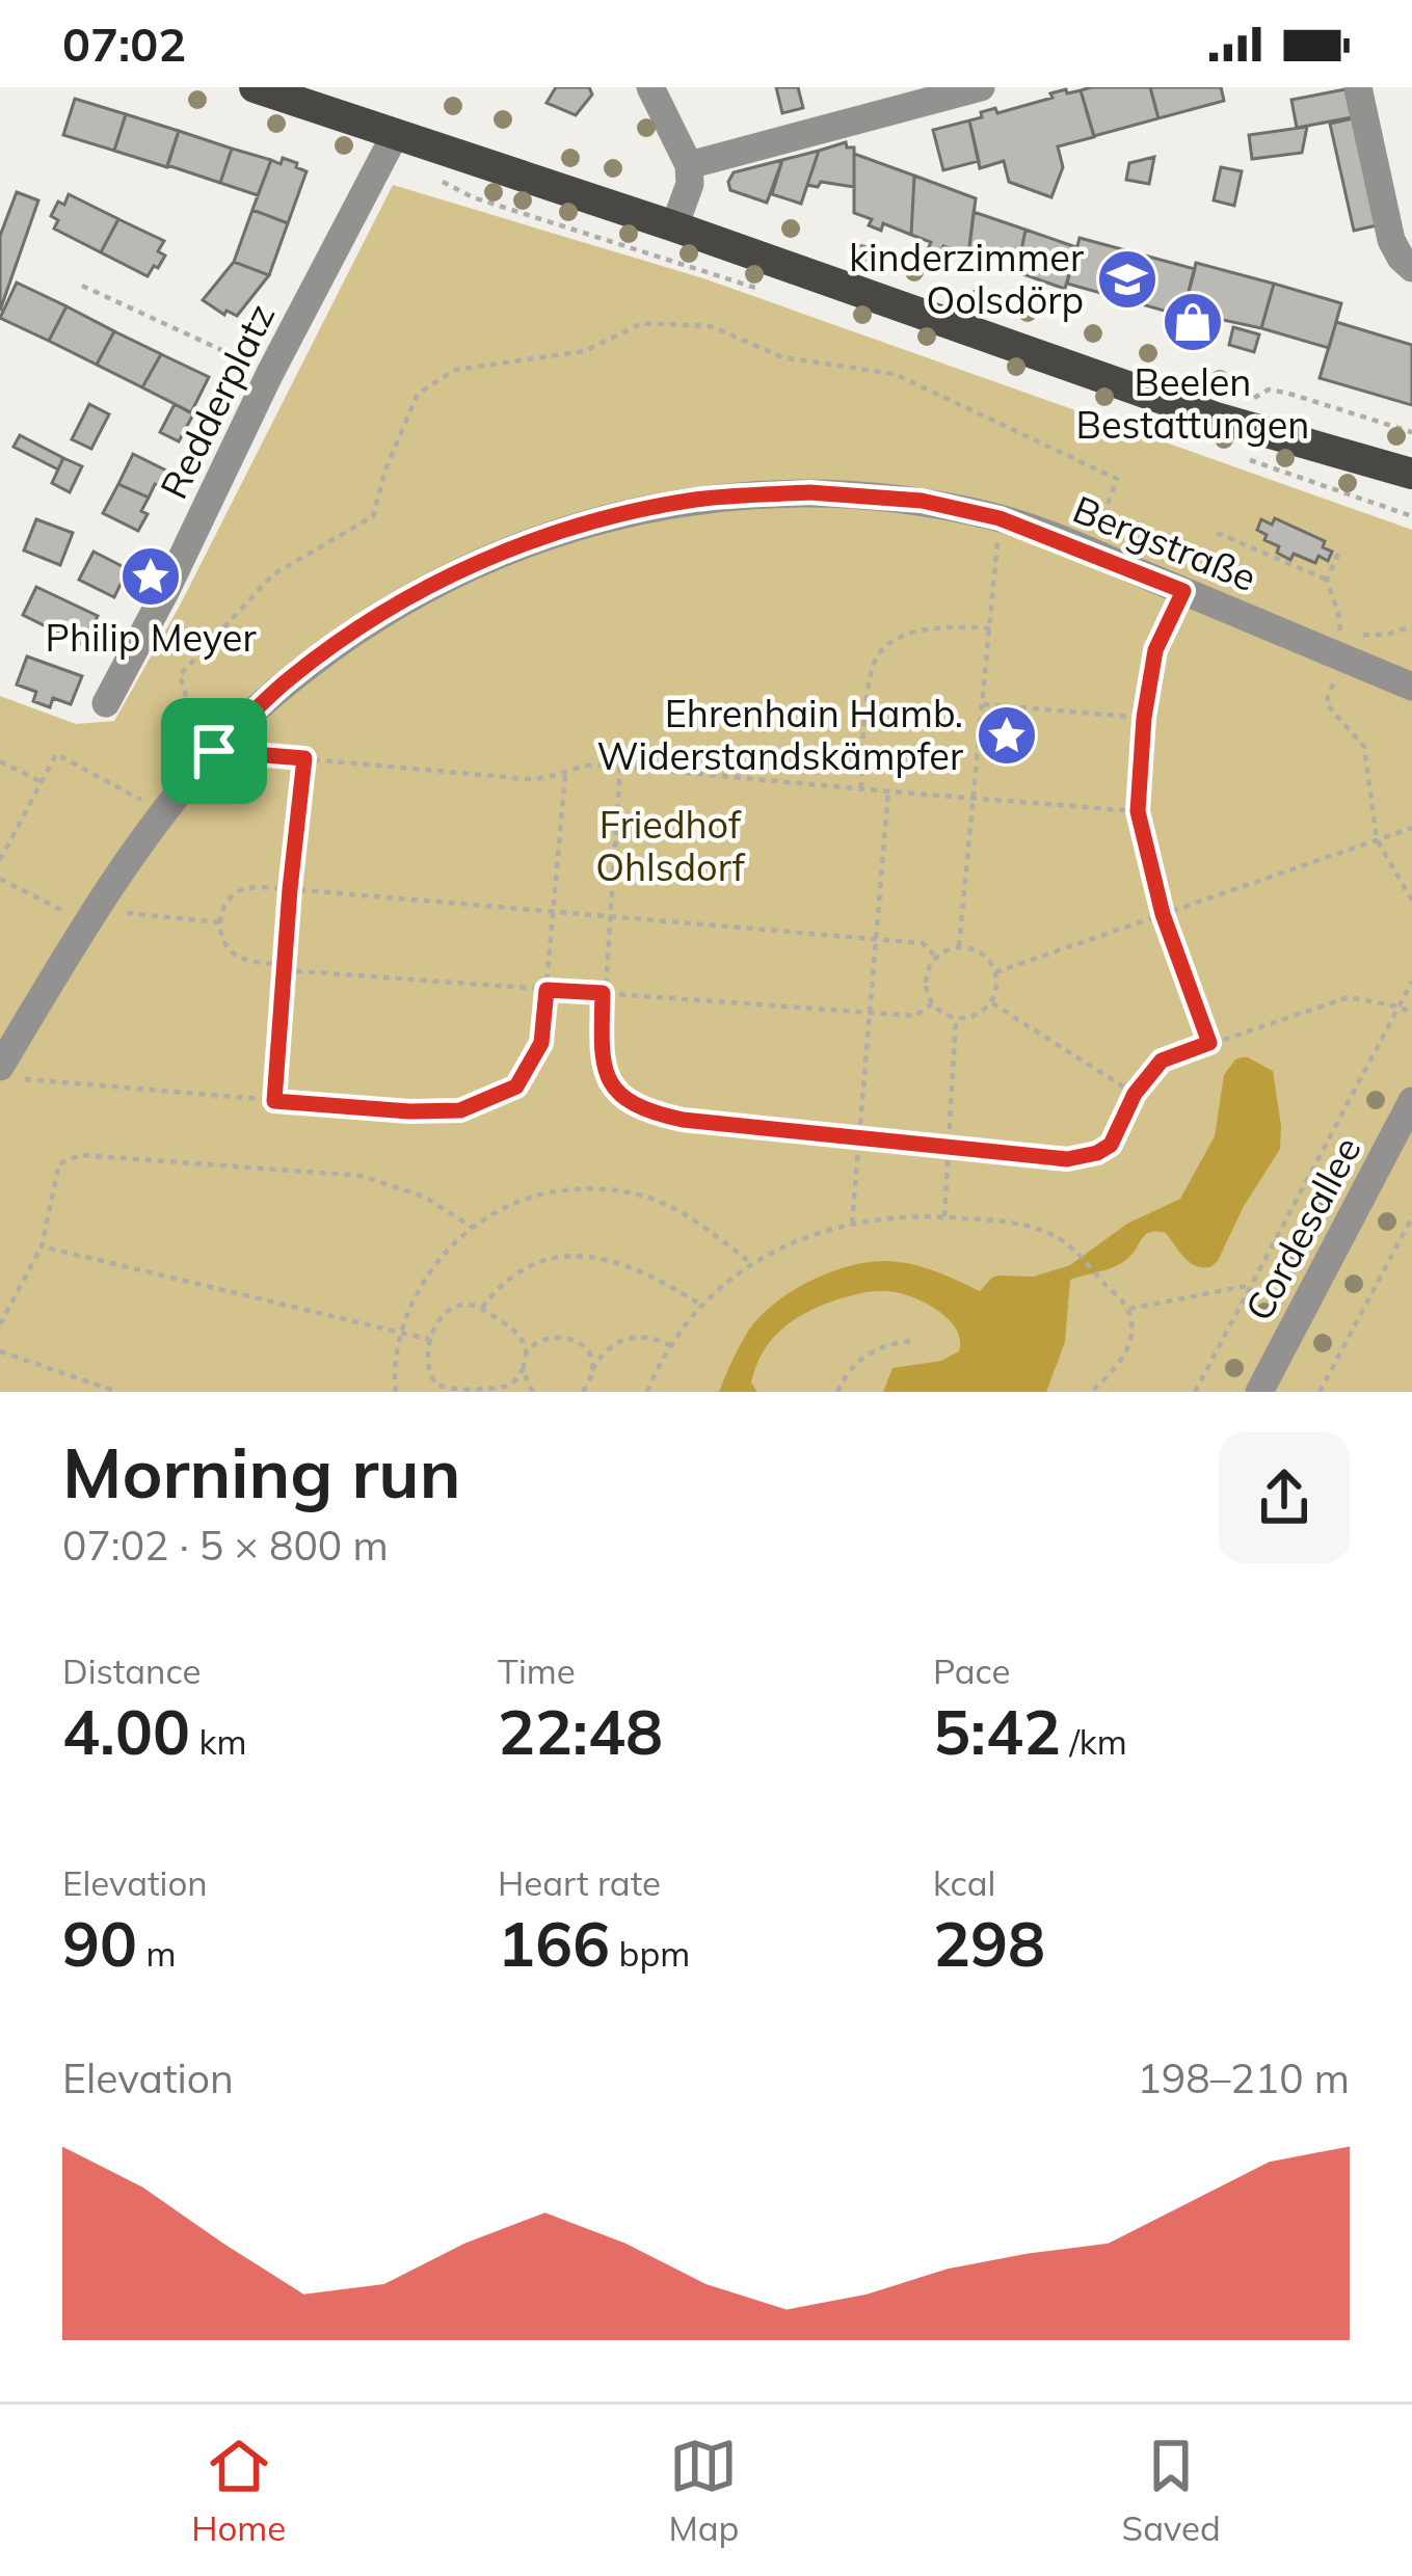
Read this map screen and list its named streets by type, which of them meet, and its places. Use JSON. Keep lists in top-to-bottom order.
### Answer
{
  "streets": {
    "street": ["Redderplatz", "Bergstraße", "Cordesallee"]
  },
  "parks": ["Friedhof Ohlsdorf"],
  "places": {
    "school or university": ["kinderzimmer Oolsdörp"],
    "shop": ["Beelen Bestattungen"],
    "place": ["Philip Meyer", "Ehrenhain Hamb. Widerstandskämpfer"]
  },
  "page": {
    "status": "07:02",
    "heading": ["Morning run", "07:02 · 5 × 800 m"],
    "stats": [
      ["Distance", "4.00 km"],
      ["Time", "22:48"],
      ["Pace", "5:42 /km"],
      ["Elevation", "90 m"],
      ["Heart rate", "166 bpm"],
      ["kcal", "298"]
    ],
    "chart": ["Elevation", "198–210 m"],
    "tabs": ["Home", "Map", "Saved"]
  }
}
